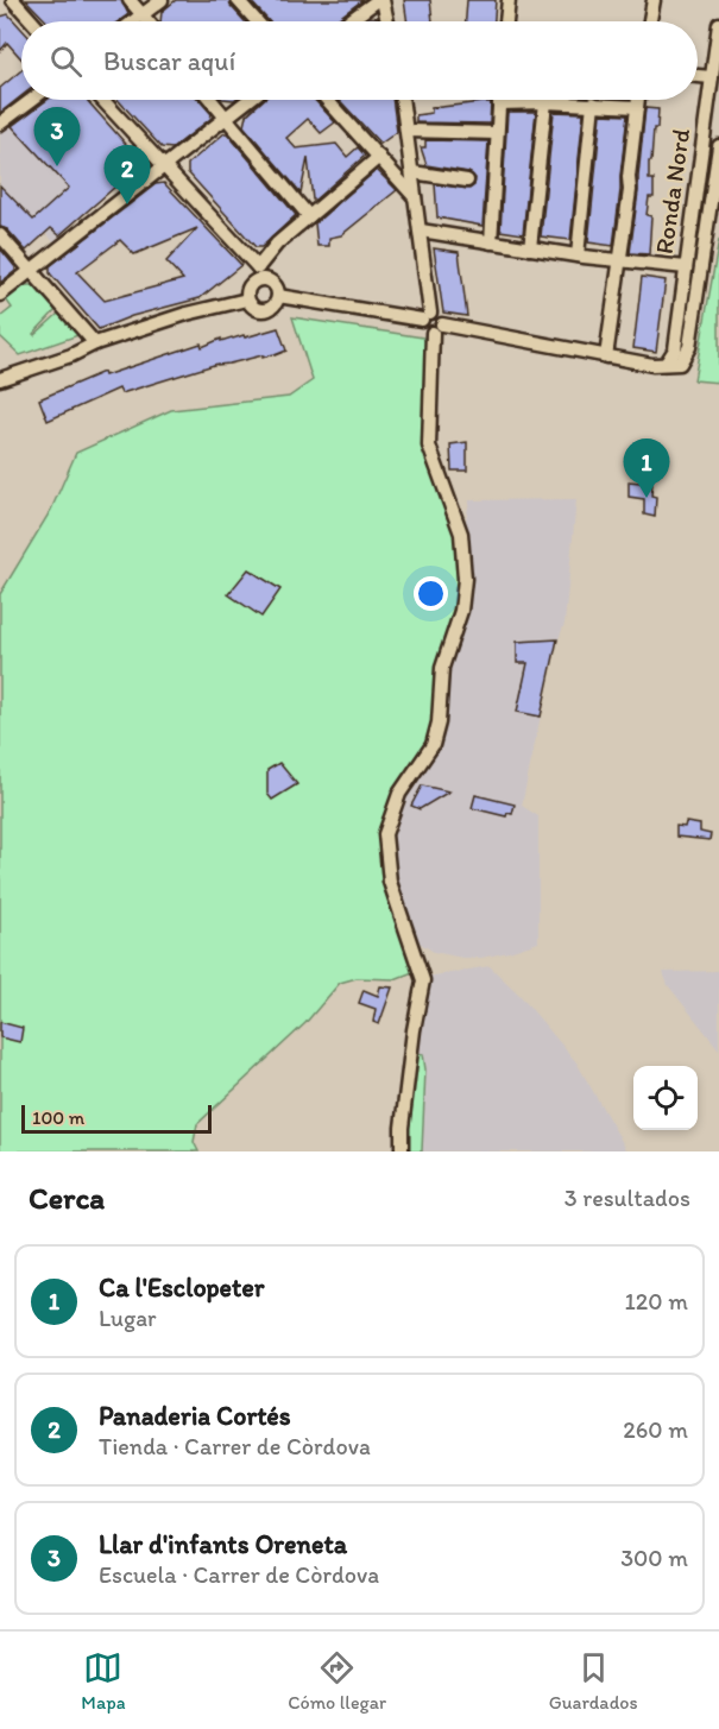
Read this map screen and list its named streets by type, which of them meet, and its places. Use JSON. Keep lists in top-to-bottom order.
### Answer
{
  "streets": {
    "street": ["Ronda Nord"]
  },
  "scale_bar": "100 m",
  "page": {
    "search": "Buscar aquí",
    "pins": ["3", "2", "1"],
    "scale": "100 m",
    "heading": ["Cerca", "3 resultados"],
    "list": [
      {
        "mark": "1",
        "name": "Ca l'Esclopeter",
        "note": "Lugar",
        "value": "120 m"
      },
      {
        "mark": "2",
        "name": "Panaderia Cortés",
        "note": "Tienda · Carrer de Còrdova",
        "value": "260 m"
      },
      {
        "mark": "3",
        "name": "Llar d'infants Oreneta",
        "note": "Escuela · Carrer de Còrdova",
        "value": "300 m"
      }
    ],
    "nav": ["Mapa", "Cómo llegar", "Guardados"]
  }
}
